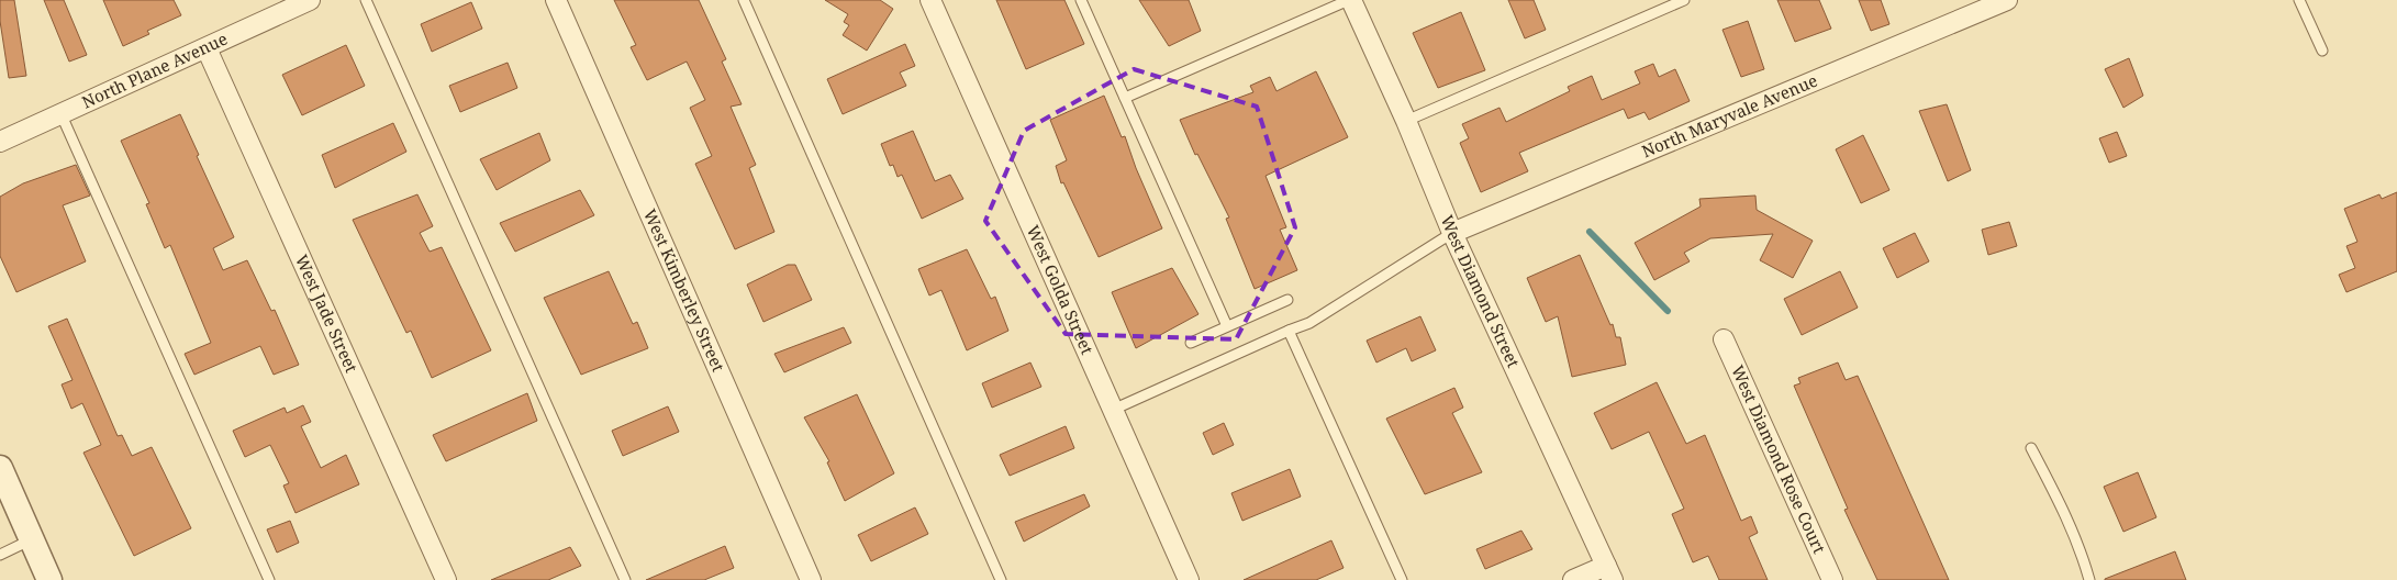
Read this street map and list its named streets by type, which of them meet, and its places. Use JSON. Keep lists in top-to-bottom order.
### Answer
{
  "streets": {
    "street": [
      "North Plane Avenue",
      "North Maryvale Avenue",
      "West Kimberley Street",
      "West Golda Street",
      "West Diamond Street",
      "West Jade Street",
      "West Diamond Rose Court"
    ]
  },
  "crossings": [
    ["North Plane Avenue", "West Jade Street"],
    ["North Maryvale Avenue", "West Diamond Street"]
  ]
}
